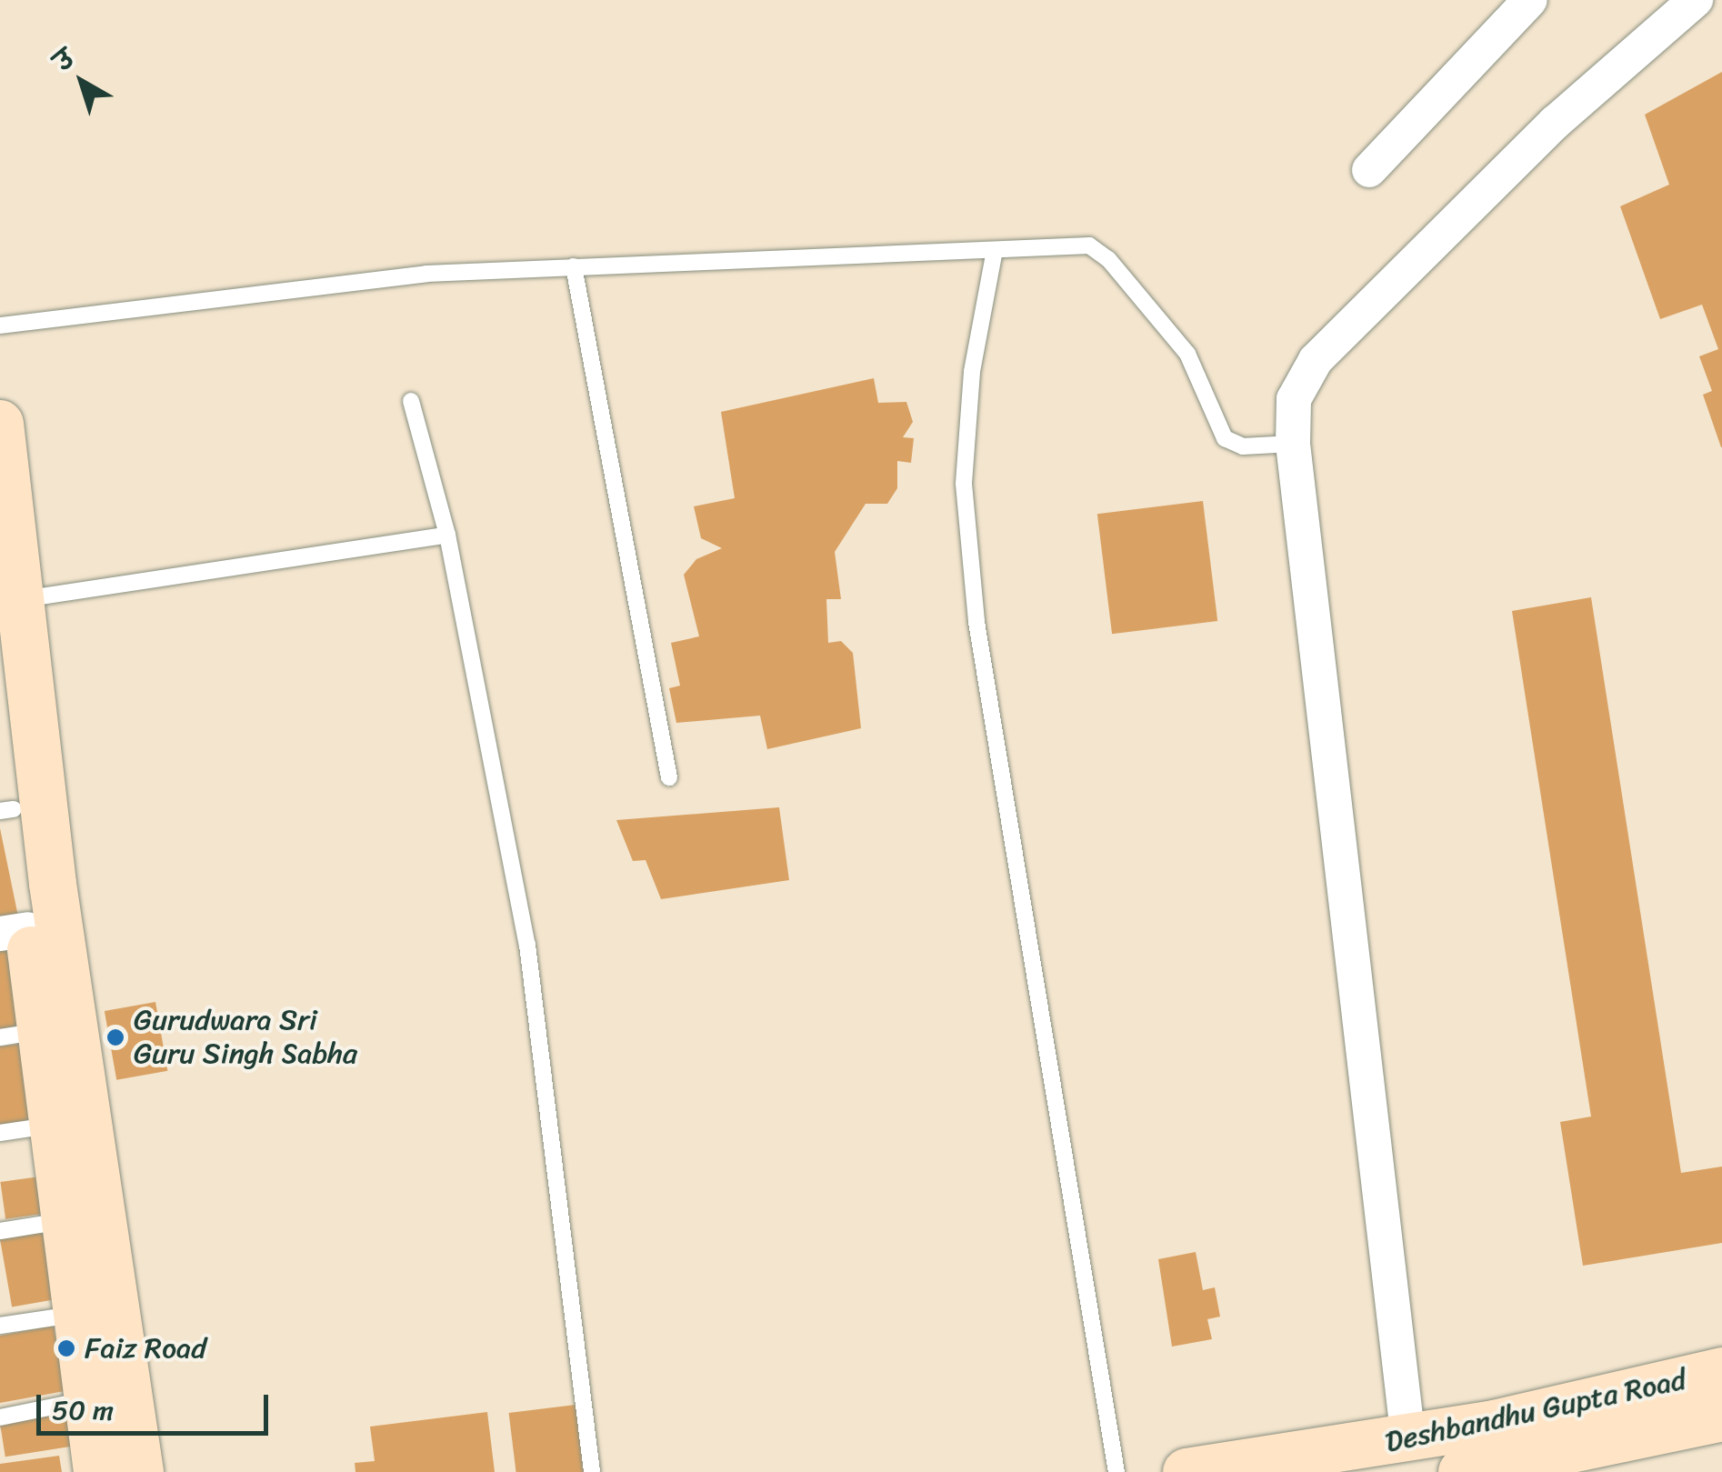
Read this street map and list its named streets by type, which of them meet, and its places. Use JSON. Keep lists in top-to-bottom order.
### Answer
{
  "streets": {
    "street": ["Deshbandhu Gupta Road"]
  },
  "places": ["Gurudwara Sri Guru Singh Sabha", "Faiz Road"],
  "scale_bar": "50 m",
  "north": "top left"
}
